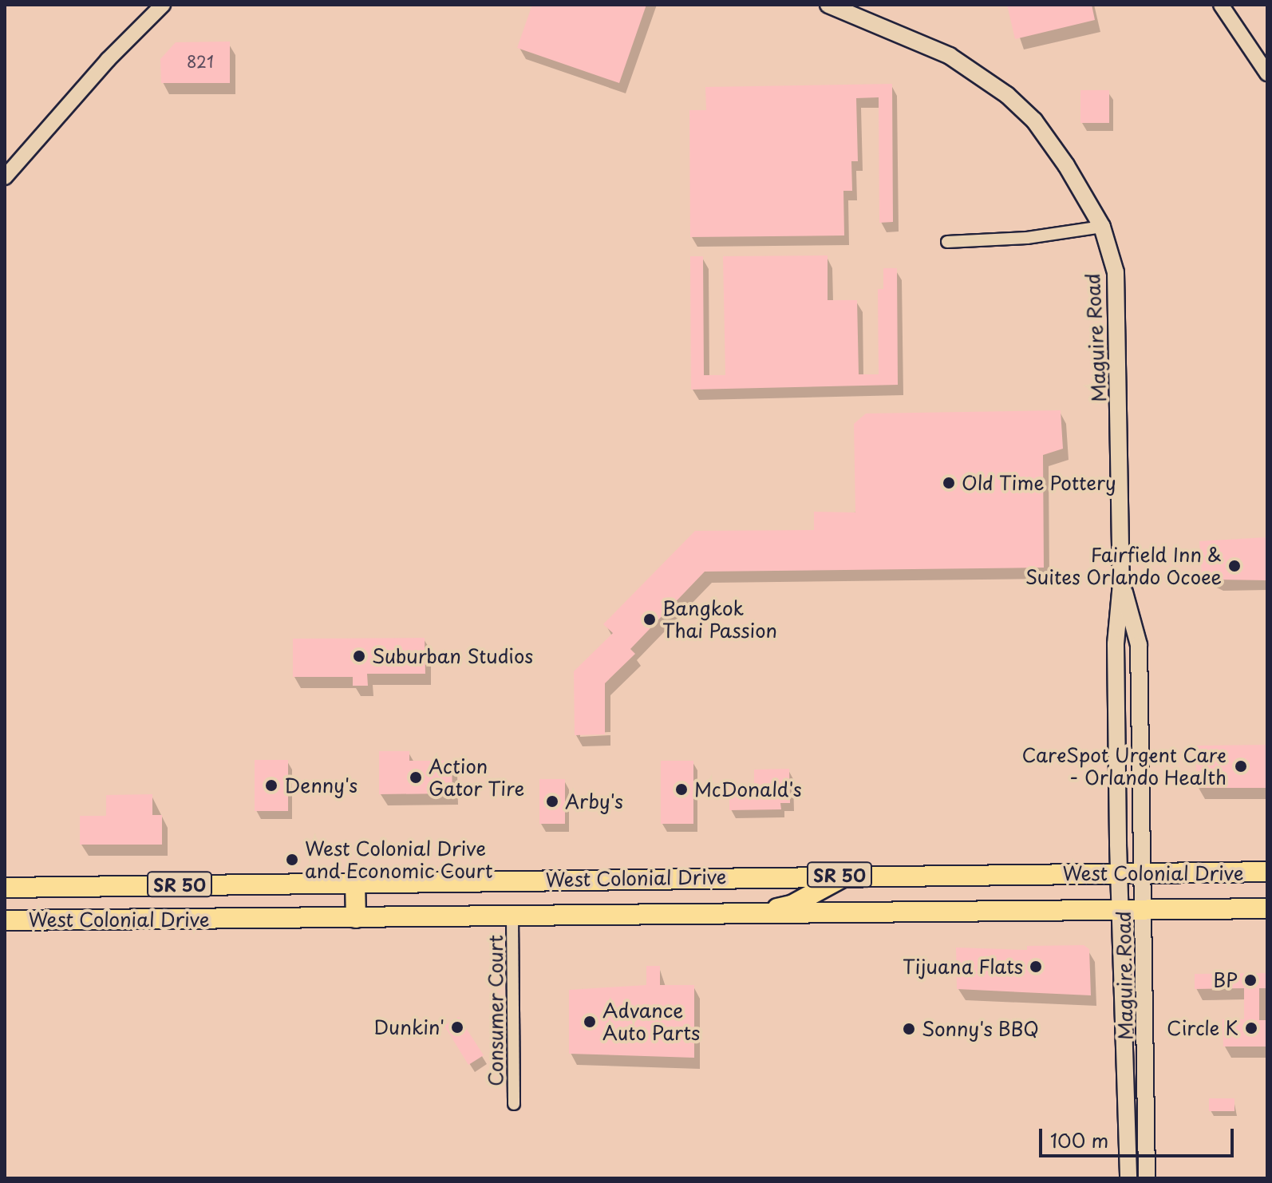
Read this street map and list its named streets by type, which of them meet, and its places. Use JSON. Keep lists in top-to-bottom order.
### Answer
{
  "streets": {
    "highway": ["West Colonial Drive", "SR 50"],
    "main road": ["Maguire Road"],
    "street": ["Consumer Court"]
  },
  "crossings": [
    ["Maguire Road", "West Colonial Drive"],
    ["West Colonial Drive", "Consumer Court"]
  ],
  "places": [
    "Old Time Pottery",
    "Fairfield Inn & Suites Orlando Ocoee",
    "Bangkok Thai Passion",
    "Suburban Studios",
    "CareSpot Urgent Care - Orlando Health",
    "Action Gator Tire",
    "Denny's",
    "McDonald's",
    "Arby's",
    "West Colonial Drive and Economic Court",
    "Tijuana Flats",
    "BP",
    "Advance Auto Parts",
    "Dunkin'",
    "Circle K",
    "Sonny's BBQ"
  ],
  "house_numbers": ["821"],
  "scale_bar": "100 m"
}
